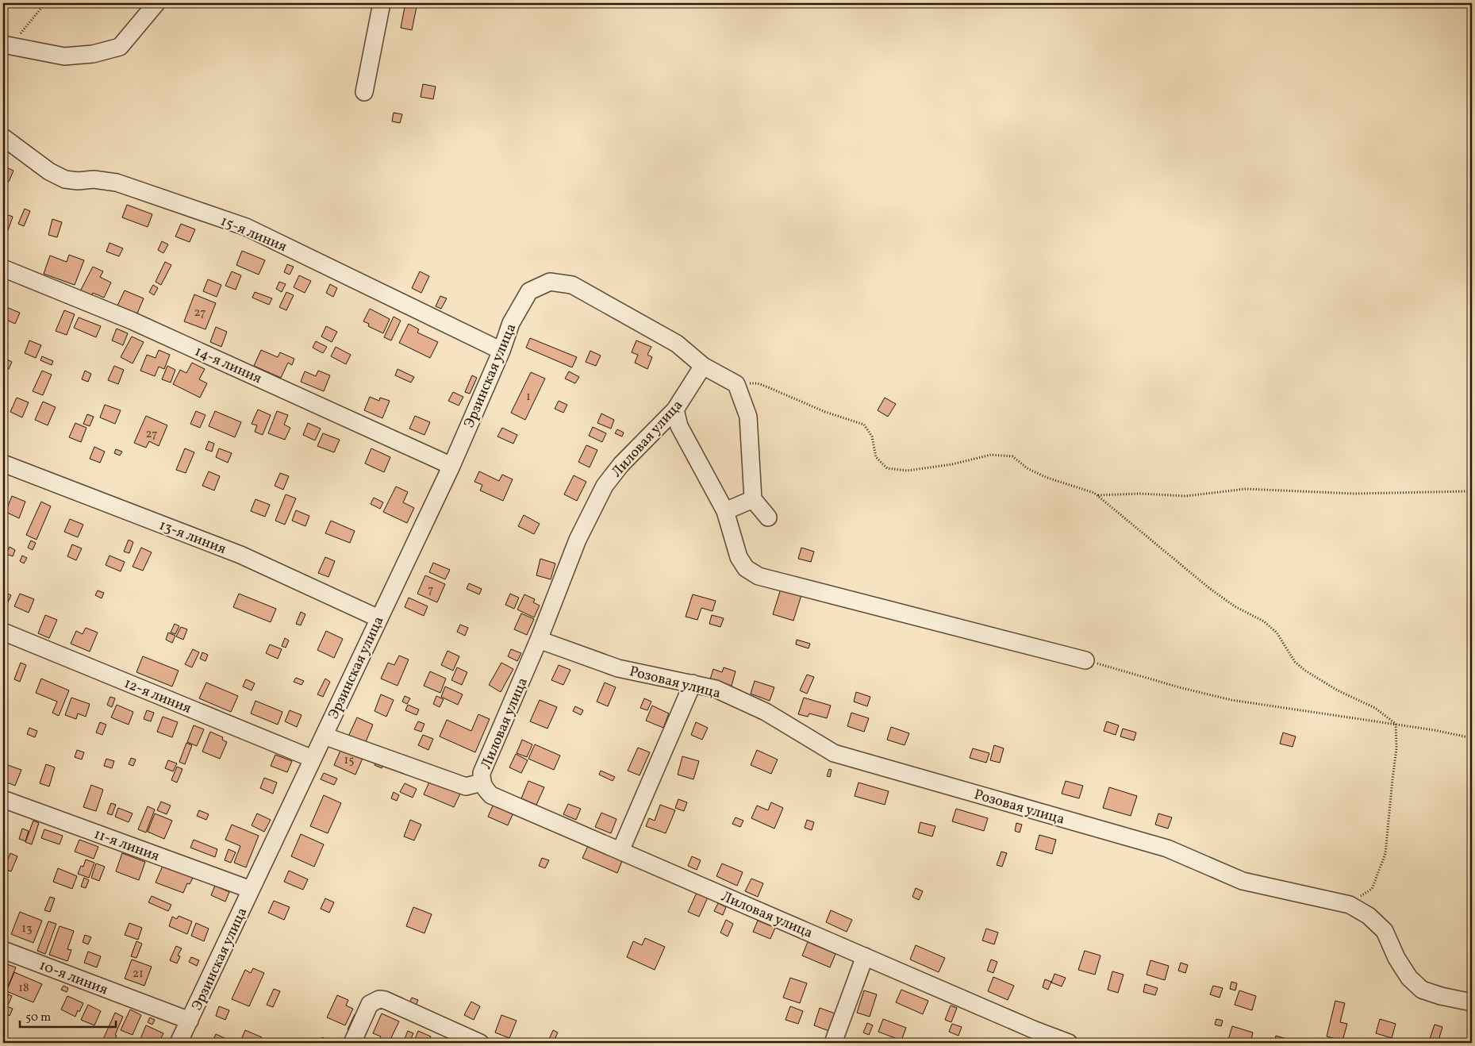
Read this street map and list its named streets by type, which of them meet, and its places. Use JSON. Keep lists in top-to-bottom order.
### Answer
{
  "streets": {
    "street": [
      "15-я линия",
      "14-я линия",
      "Эрзинская улица",
      "Лиловая улица",
      "13-я линия",
      "Розовая улица",
      "12-я линия",
      "11-я линия",
      "10-я линия"
    ]
  },
  "crossings": [
    ["15-я линия", "Эрзинская улица"],
    ["14-я линия", "Эрзинская улица"],
    ["Эрзинская улица", "Лиловая улица"],
    ["Эрзинская улица", "13-я линия"],
    ["Эрзинская улица", "12-я линия"],
    ["Эрзинская улица", "11-я линия"],
    ["Эрзинская улица", "10-я линия"],
    ["Лиловая улица", "Розовая улица"]
  ],
  "house_numbers": [
    "27",
    "1",
    "27",
    "7",
    "15",
    "13",
    "21",
    "18"
  ],
  "scale_bar": "50 m"
}
